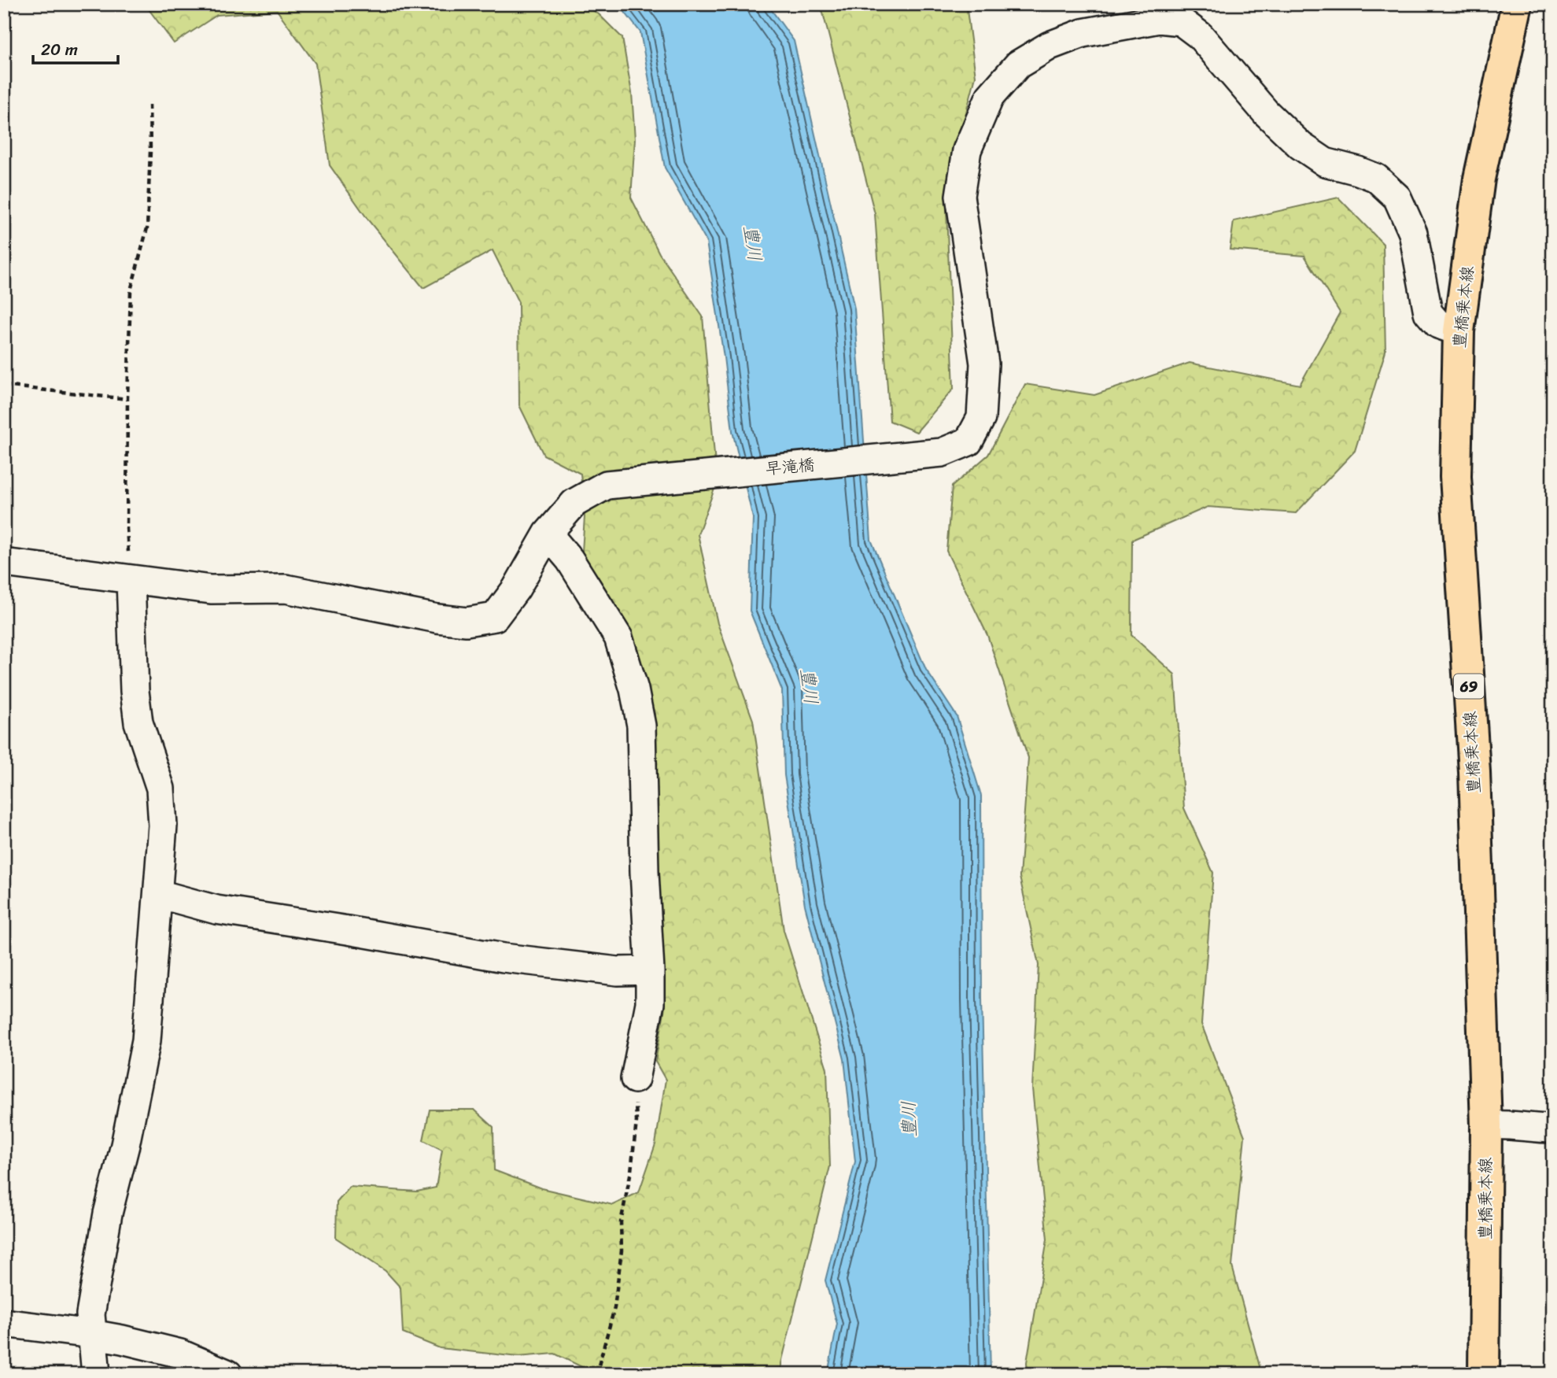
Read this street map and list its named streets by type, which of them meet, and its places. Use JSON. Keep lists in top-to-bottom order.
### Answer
{
  "streets": {
    "main road": ["豊橋乗本線", "69"],
    "street": ["早滝橋"]
  },
  "water": ["豊川"],
  "scale_bar": "20 m"
}
